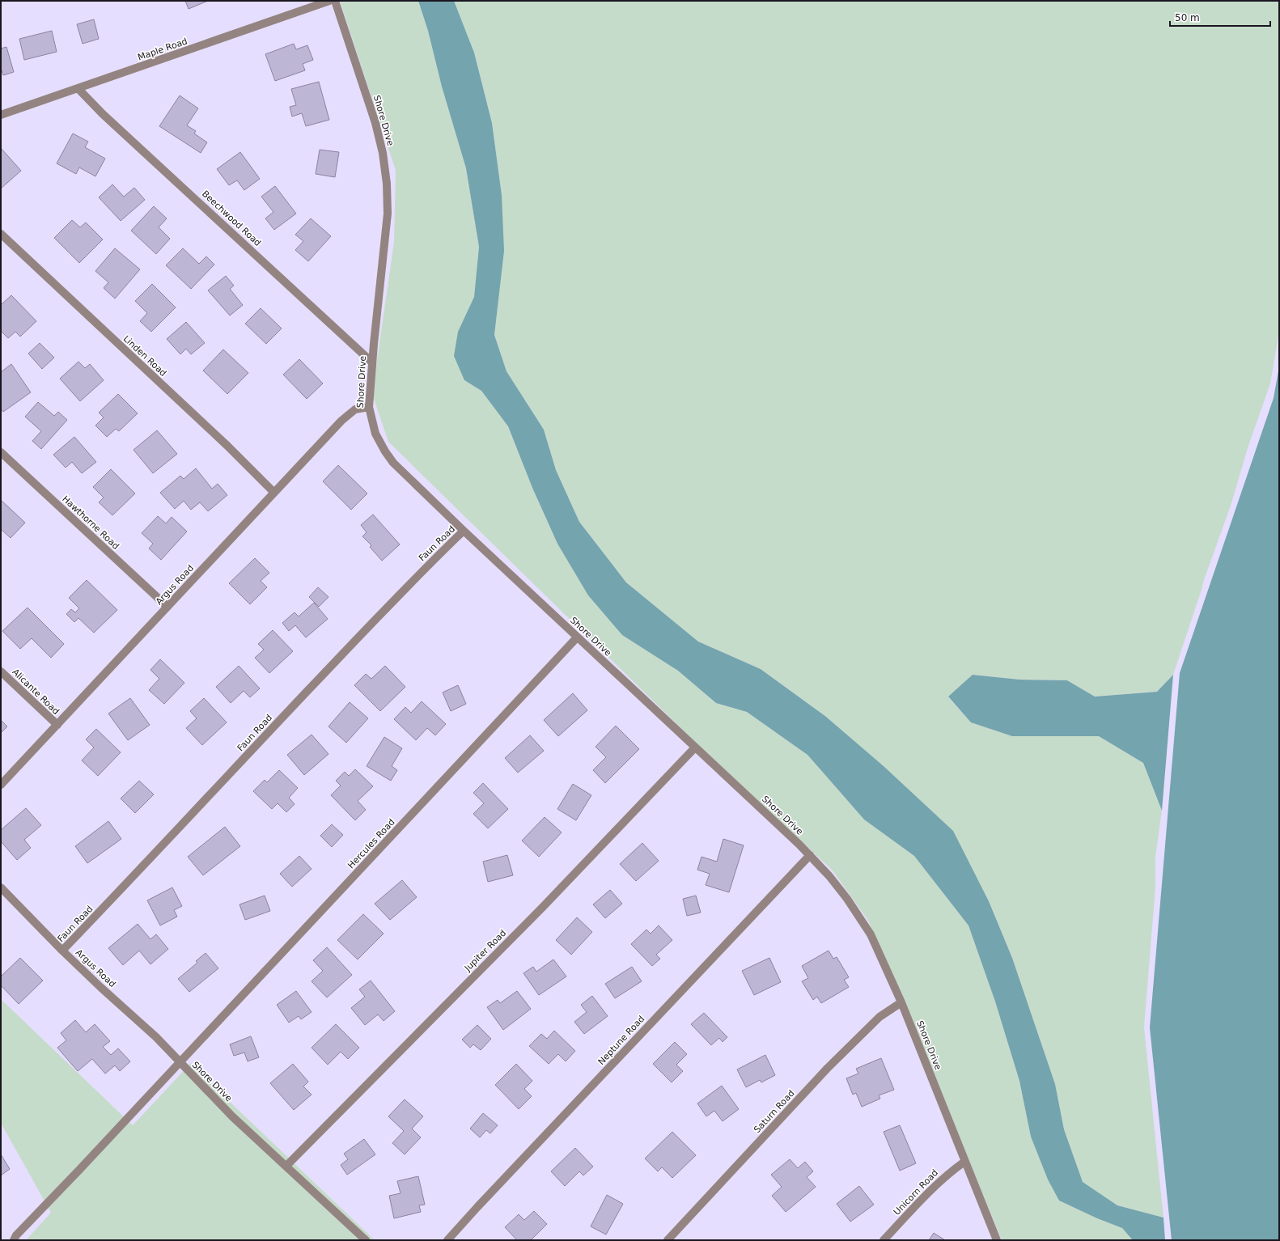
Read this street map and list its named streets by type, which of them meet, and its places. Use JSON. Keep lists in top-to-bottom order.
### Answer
{
  "streets": {
    "street": [
      "Maple Road",
      "Shore Drive",
      "Beechwood Road",
      "Linden Road",
      "Hawthorne Road",
      "Faun Road",
      "Argus Road",
      "Alicante Road",
      "Hercules Road",
      "Jupiter Road",
      "Neptune Road",
      "Saturn Road",
      "Unicorn Road"
    ]
  },
  "crossings": [
    ["Maple Road", "Beechwood Road"],
    ["Shore Drive", "Beechwood Road"],
    ["Shore Drive", "Faun Road"],
    ["Shore Drive", "Argus Road"],
    ["Shore Drive", "Hercules Road"],
    ["Shore Drive", "Jupiter Road"],
    ["Shore Drive", "Neptune Road"],
    ["Shore Drive", "Saturn Road"],
    ["Shore Drive", "Unicorn Road"],
    ["Linden Road", "Argus Road"],
    ["Hawthorne Road", "Argus Road"],
    ["Faun Road", "Argus Road"],
    ["Argus Road", "Alicante Road"],
    ["Argus Road", "Hercules Road"]
  ],
  "scale_bar": "50 m"
}
